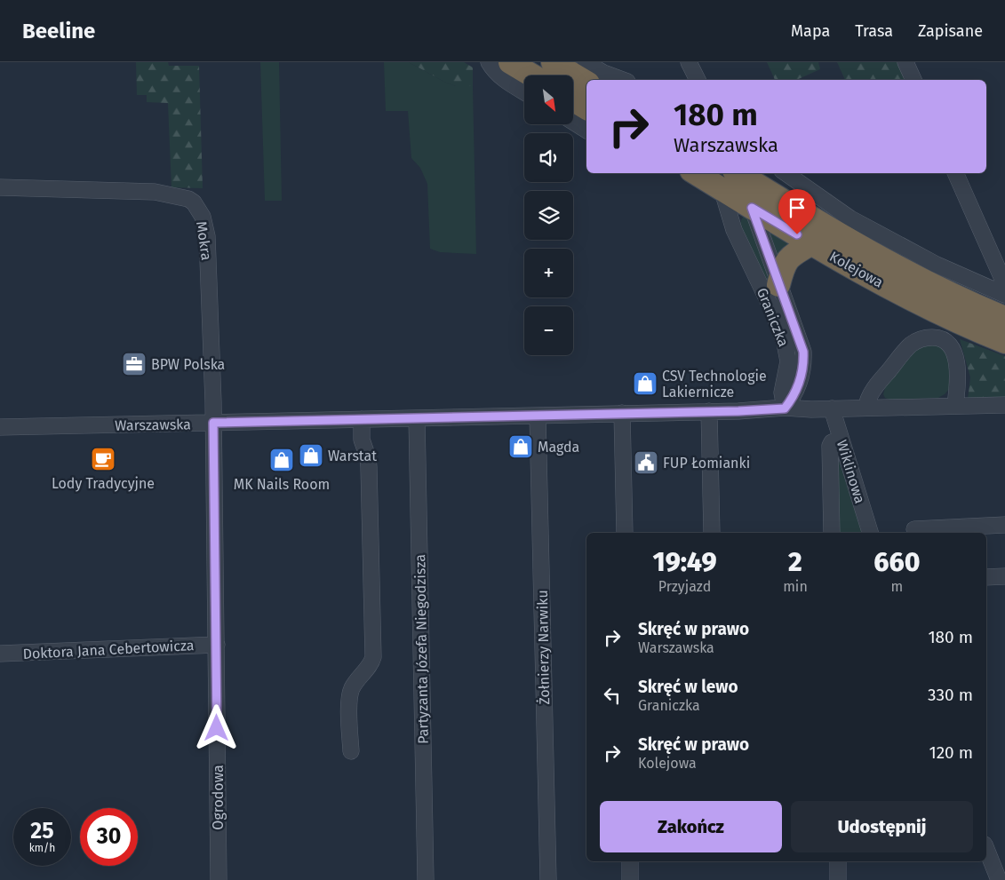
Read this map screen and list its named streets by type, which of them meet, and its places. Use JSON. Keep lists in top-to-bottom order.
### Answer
{
  "streets": {
    "highway": ["Kolejowa"],
    "street": [
      "Mokra",
      "Graniczka",
      "Warszawska",
      "Wiklinowa",
      "Żołnierzy Narwiku",
      "Doktora Jana Cebertowicza",
      "Partyzanta Józefa Niegodzisza",
      "Ogrodowa"
    ]
  },
  "crossings": [
    ["Mokra", "Warszawska"],
    ["Mokra", "Ogrodowa"],
    ["Kolejowa", "Graniczka"],
    ["Graniczka", "Warszawska"],
    ["Warszawska", "Żołnierzy Narwiku"],
    ["Warszawska", "Partyzanta Józefa Niegodzisza"],
    ["Warszawska", "Ogrodowa"],
    ["Doktora Jana Cebertowicza", "Ogrodowa"]
  ],
  "places": {
    "office": ["BPW Polska"],
    "shop": [
      "CSV Technologie Lakiernicze",
      "Magda",
      "Warstat",
      "MK Nails Room"
    ],
    "cafe": ["Lody Tradycyjne"],
    "public building": ["FUP Łomianki"]
  },
  "north": "bottom right",
  "page": {
    "header": "Beeline",
    "nav": ["Mapa", "Trasa", "Zapisane"],
    "map_buttons": ["+", "−"],
    "turn": ["180 m", "Warszawska"],
    "eta": [
      "19:49",
      "Przyjazd",
      "2",
      "min",
      "660",
      "m"
    ],
    "list": [
      {
        "name": "Skręć w prawo",
        "note": "Warszawska",
        "value": "180 m"
      },
      {
        "name": "Skręć w lewo",
        "note": "Graniczka",
        "value": "330 m"
      },
      {
        "name": "Skręć w prawo",
        "note": "Kolejowa",
        "value": "120 m"
      }
    ],
    "buttons": ["Zakończ", "Udostępnij"],
    "speed": "25 km/h",
    "limit": "30"
  }
}
